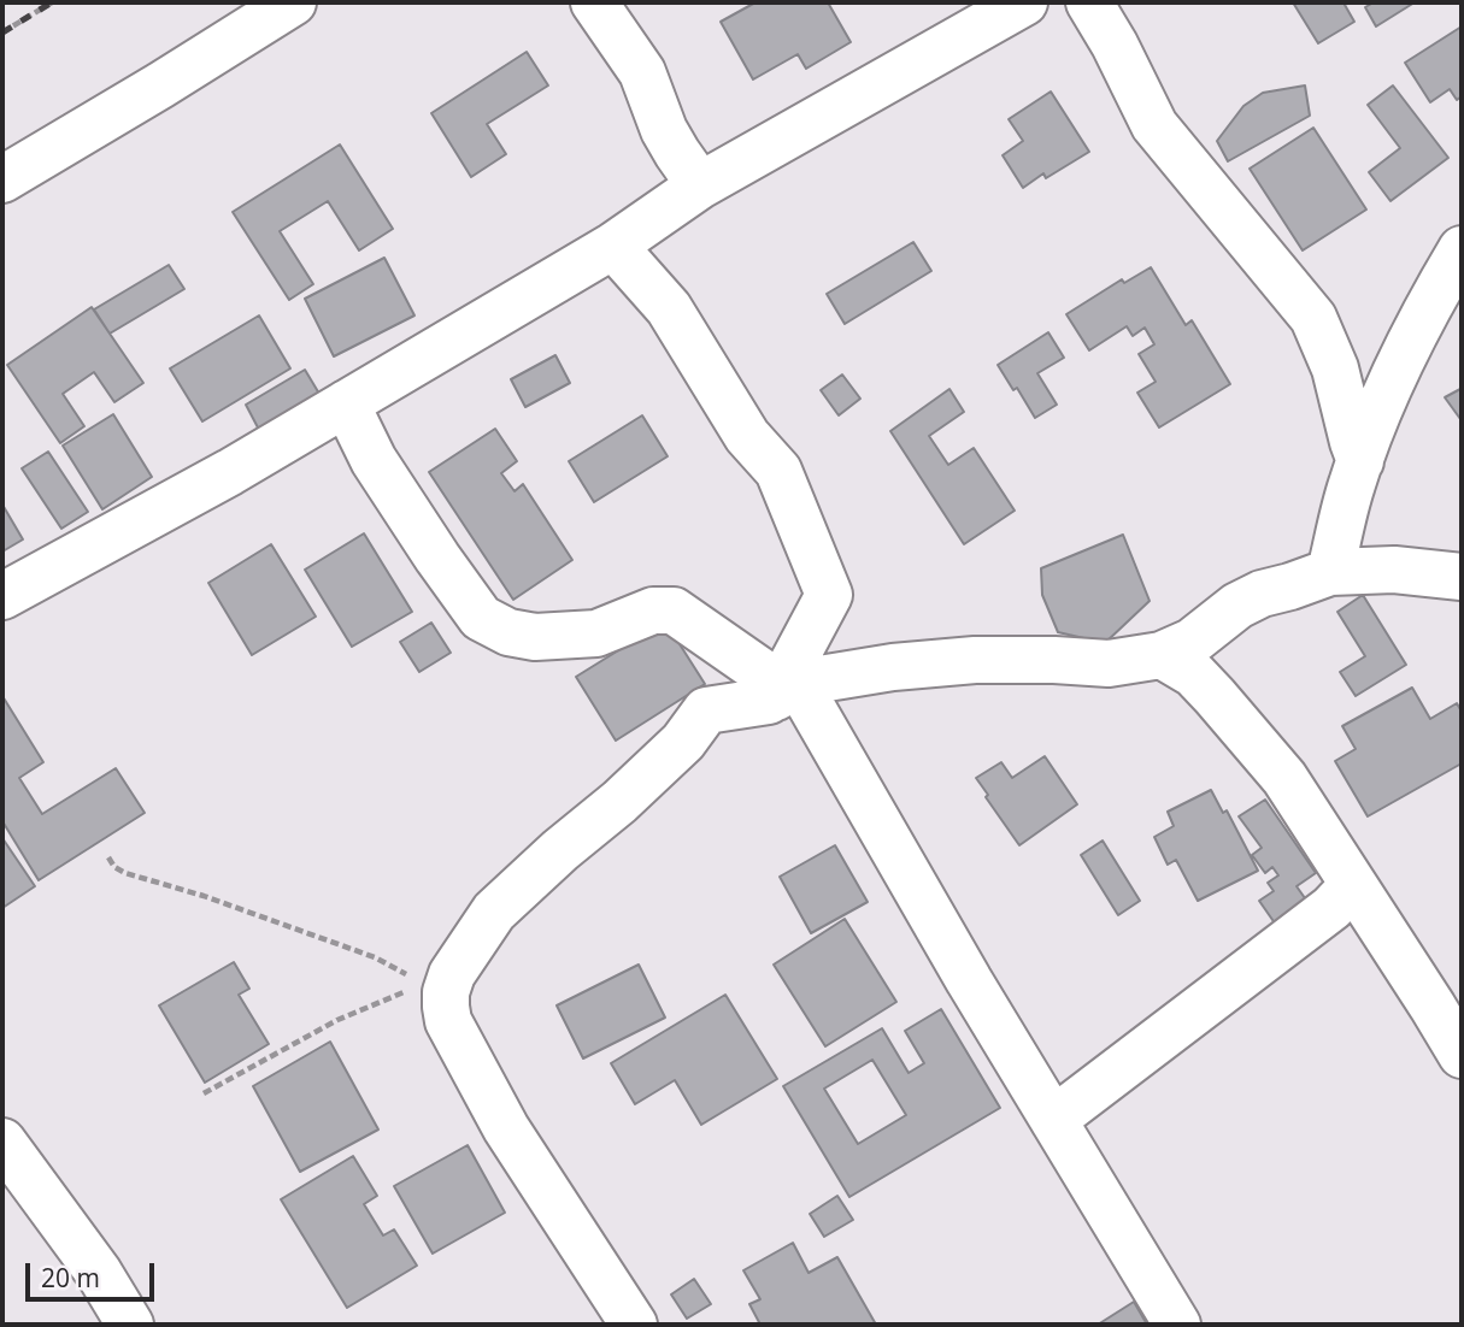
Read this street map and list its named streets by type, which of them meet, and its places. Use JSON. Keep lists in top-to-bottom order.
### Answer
{
  "scale_bar": "20 m"
}
